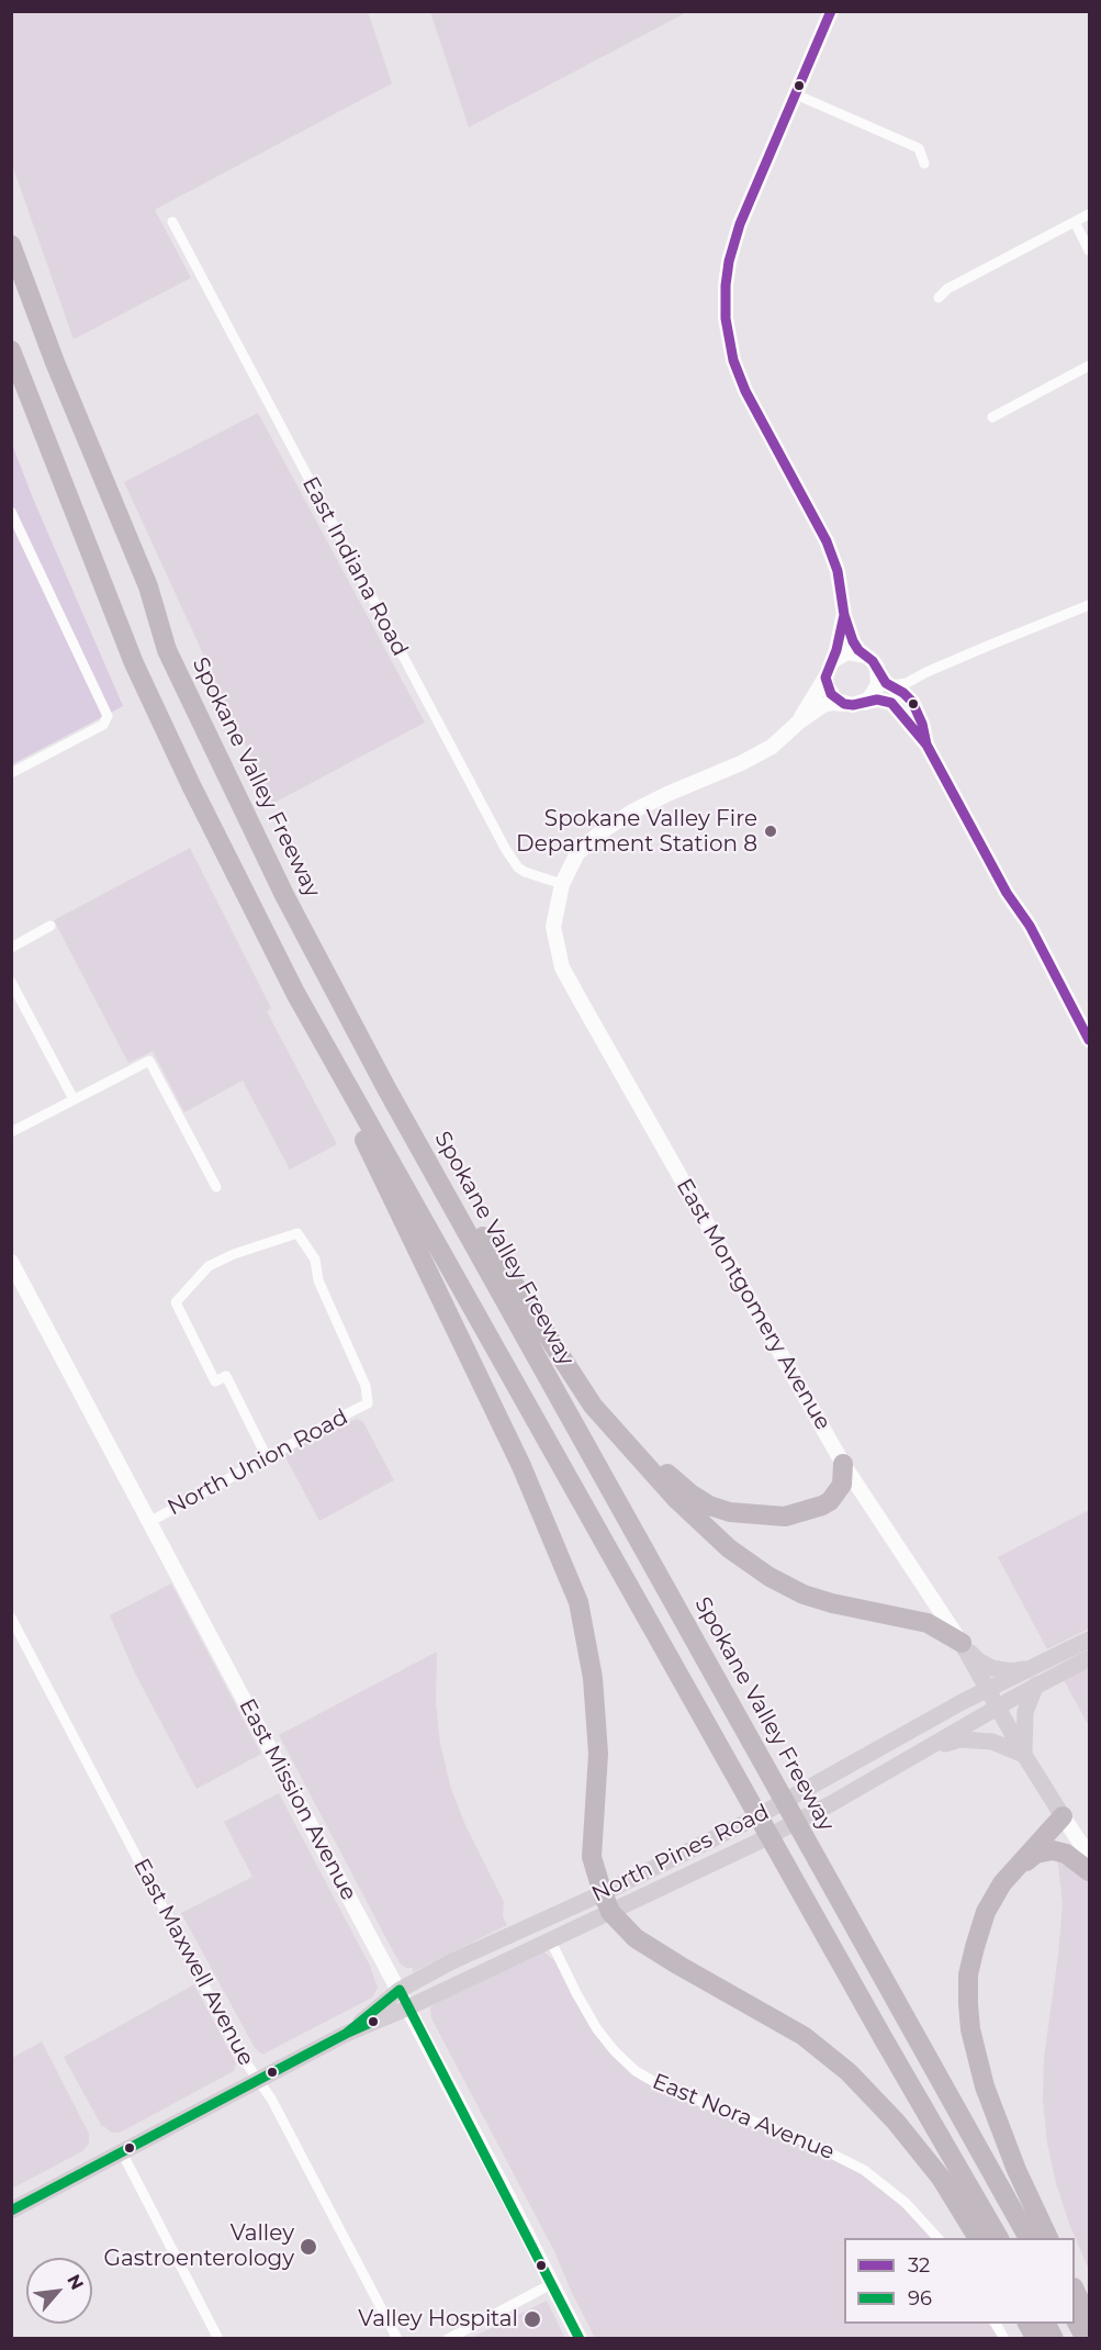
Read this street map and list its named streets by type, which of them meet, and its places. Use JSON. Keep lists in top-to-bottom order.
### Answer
{
  "streets": {
    "highway": ["Spokane Valley Freeway"],
    "main road": ["East Montgomery Avenue", "North Pines Road"],
    "street": [
      "East Indiana Road",
      "North Union Road",
      "East Mission Avenue",
      "East Maxwell Avenue",
      "East Nora Avenue"
    ]
  },
  "crossings": [
    ["East Indiana Road", "East Montgomery Avenue"],
    ["East Montgomery Avenue", "North Pines Road"],
    ["North Union Road", "East Mission Avenue"],
    ["East Mission Avenue", "North Pines Road"],
    ["North Pines Road", "East Maxwell Avenue"],
    ["North Pines Road", "East Nora Avenue"]
  ],
  "places": ["Spokane Valley Fire Department Station 8", "Valley Gastroenterology", "Valley Hospital"],
  "lines": ["transit line 32", "transit line 96"],
  "legend": ["32", "96"],
  "north": "top right"
}
